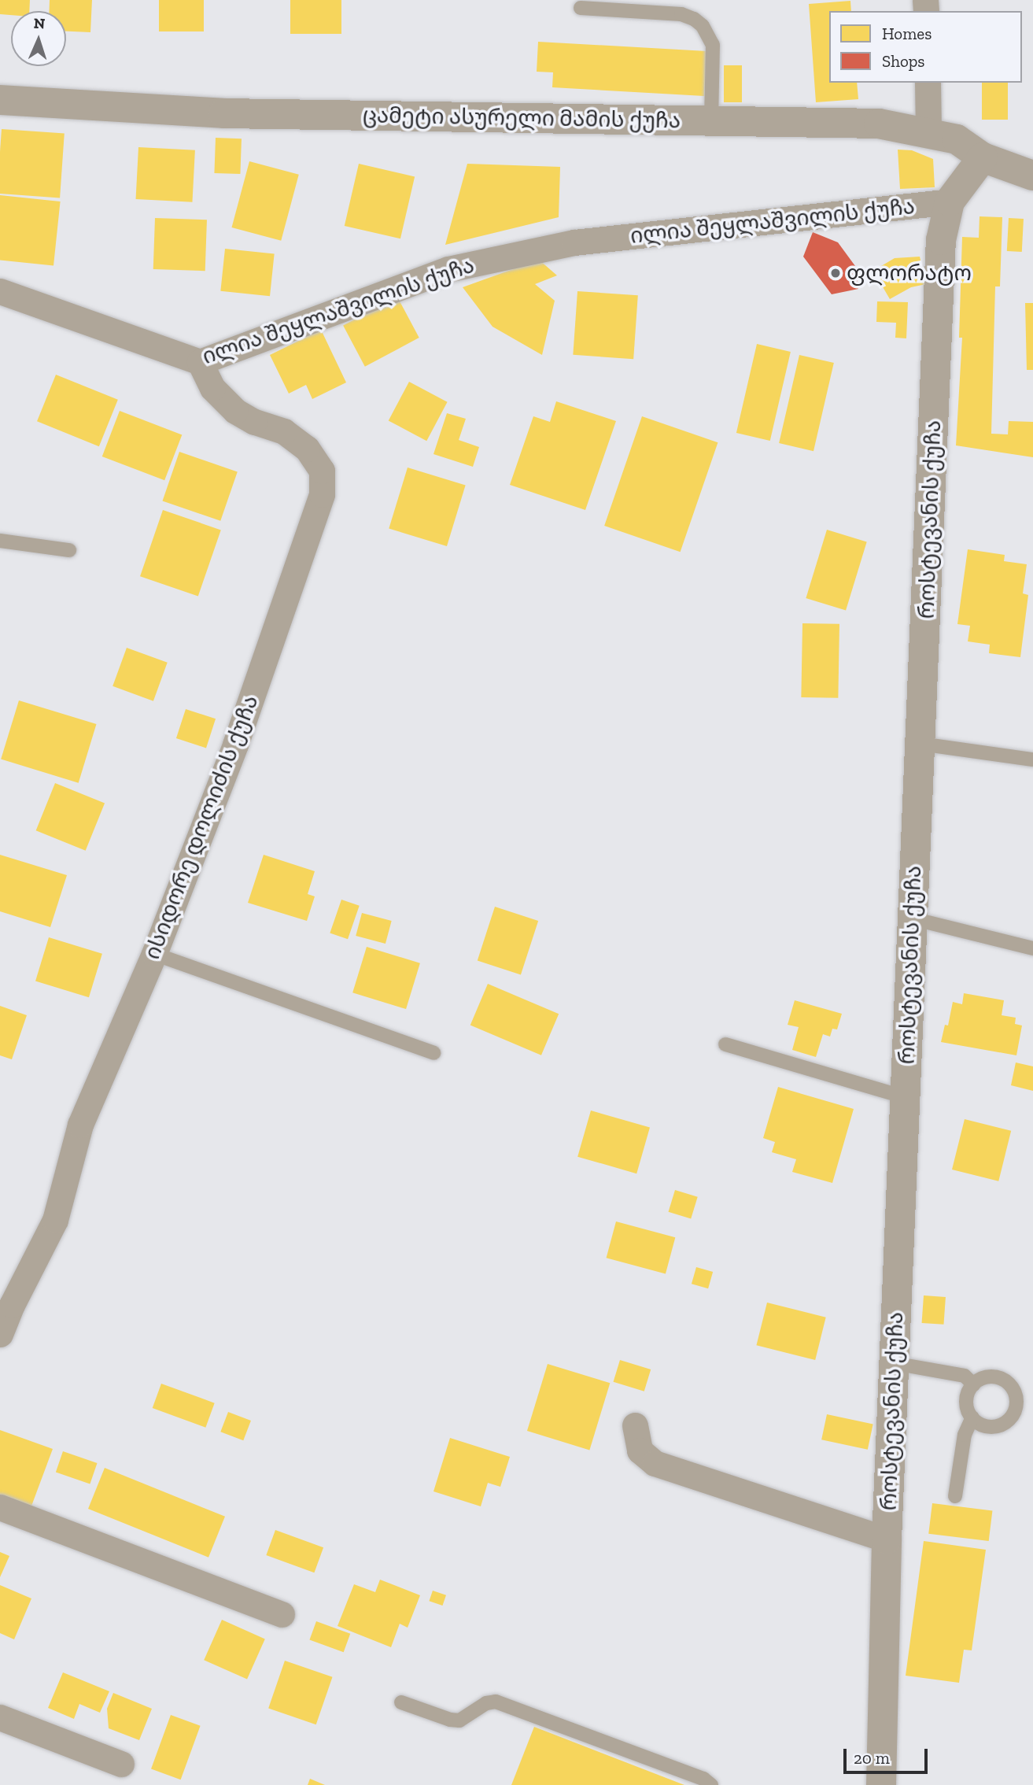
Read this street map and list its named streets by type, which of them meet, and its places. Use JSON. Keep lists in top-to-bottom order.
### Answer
{
  "streets": {
    "street": [
      "ცამეტი ასურელი მამის ქუჩა",
      "ილია შეყლაშვილის ქუჩა",
      "როსტევანის ქუჩა",
      "ისიდორე დოლიძის ქუჩა"
    ]
  },
  "crossings": [
    ["ცამეტი ასურელი მამის ქუჩა", "როსტევანის ქუჩა"],
    ["ილია შეყლაშვილის ქუჩა", "როსტევანის ქუჩა"],
    ["ილია შეყლაშვილის ქუჩა", "ისიდორე დოლიძის ქუჩა"]
  ],
  "places": ["ფლორატო"],
  "legend": ["Homes", "Shops"],
  "scale_bar": "20 m",
  "north": "top"
}
